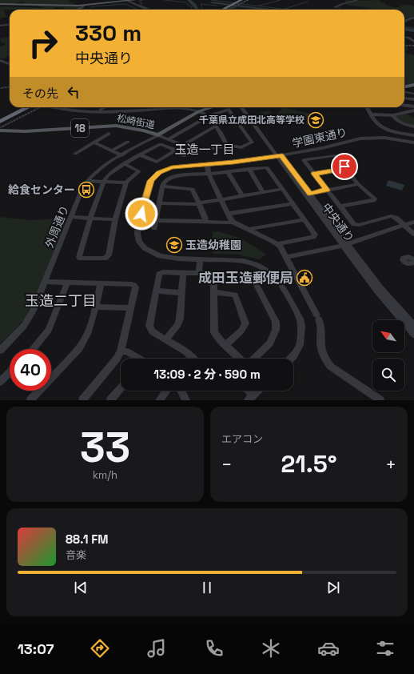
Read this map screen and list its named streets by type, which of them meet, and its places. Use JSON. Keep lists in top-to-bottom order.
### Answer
{
  "streets": {
    "main road": ["松崎街道", "18"],
    "street": ["学園東通り", "中央通り", "外周通り"]
  },
  "crossings": [
    ["松崎街道", "外周通り"],
    ["学園東通り", "中央通り"]
  ],
  "districts": ["玉造一丁目", "玉造二丁目"],
  "places": {
    "school or university": ["千葉県立成田北高等学校", "玉造幼稚園"],
    "bus stop": ["給食センター"],
    "public building": ["成田玉造郵便局"]
  },
  "north": "top left",
  "page": {
    "turn": ["330 m", "中央通り"],
    "then": "その先",
    "limit": "40",
    "trip": "13:09 · 2 分 · 590 m",
    "tile": [
      ["33", "km/h"],
      "エアコン"
    ],
    "heat": ["−", "21.5°", "+"],
    "song": ["88.1 FM", "音楽"],
    "tabs": "13:07"
  }
}
